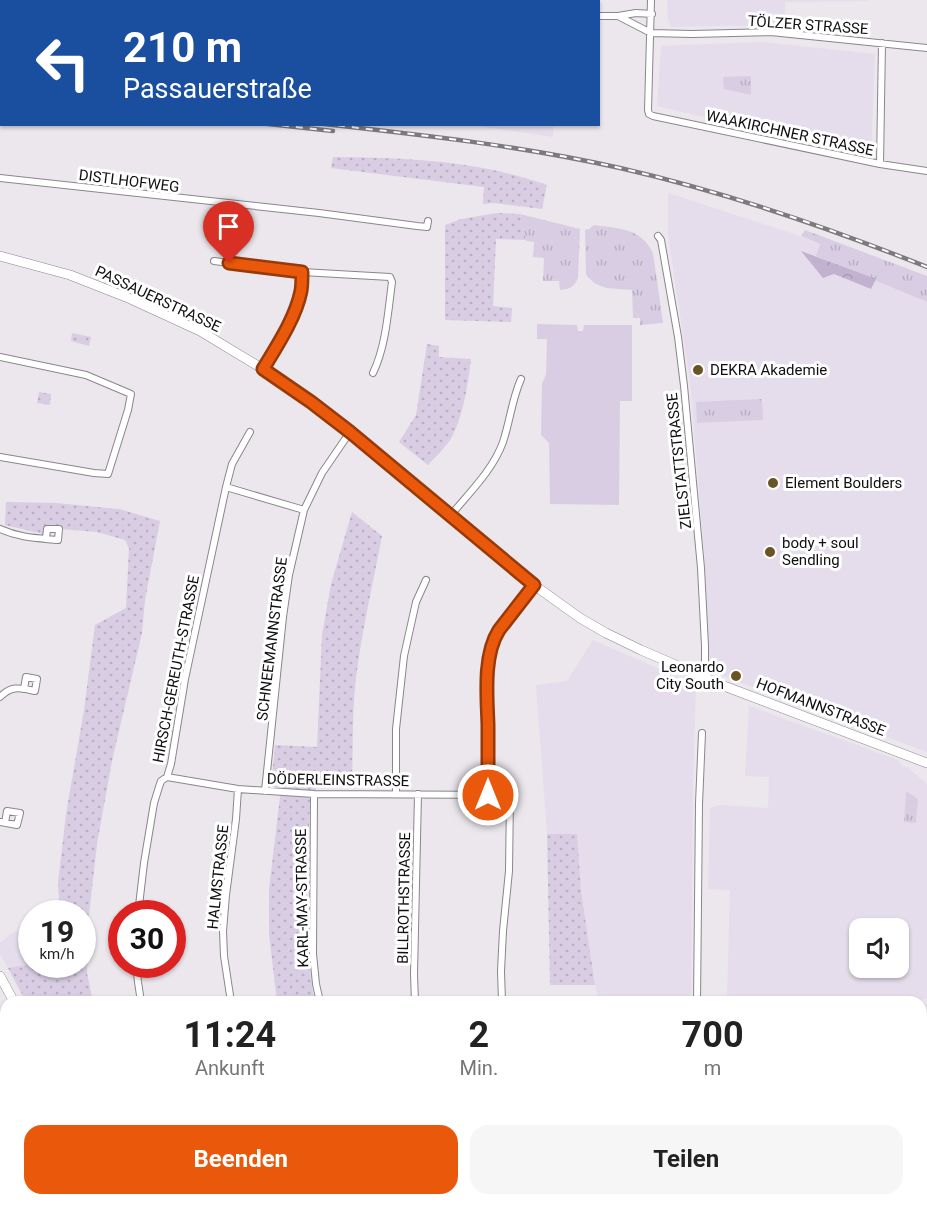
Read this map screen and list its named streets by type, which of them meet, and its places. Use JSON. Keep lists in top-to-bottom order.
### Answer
{
  "streets": {
    "street": [
      "TÖLZER STRASSE",
      "WAAKIRCHNER STRASSE",
      "DISTLHOFWEG",
      "PASSAUERSTRASSE",
      "ZIELSTATTSTRASSE",
      "SCHNEEMANNSTRASSE",
      "HIRSCH-GEREUTH-STRASSE",
      "HOFMANNSTRASSE",
      "DÖDERLEINSTRASSE",
      "HALMSTRASSE",
      "KARL-MAY-STRASSE",
      "BILLROTHSTRASSE"
    ]
  },
  "crossings": [
    ["TÖLZER STRASSE", "WAAKIRCHNER STRASSE"],
    ["PASSAUERSTRASSE", "ZIELSTATTSTRASSE"],
    ["PASSAUERSTRASSE", "SCHNEEMANNSTRASSE"],
    ["PASSAUERSTRASSE", "HOFMANNSTRASSE"],
    ["ZIELSTATTSTRASSE", "HOFMANNSTRASSE"],
    ["SCHNEEMANNSTRASSE", "DÖDERLEINSTRASSE"],
    ["HIRSCH-GEREUTH-STRASSE", "DÖDERLEINSTRASSE"],
    ["DÖDERLEINSTRASSE", "HALMSTRASSE"],
    ["DÖDERLEINSTRASSE", "KARL-MAY-STRASSE"],
    ["DÖDERLEINSTRASSE", "BILLROTHSTRASSE"]
  ],
  "places": [
    "DEKRA Akademie",
    "Element Boulders",
    "body + soul Sendling",
    "Leonardo City South"
  ],
  "page": {
    "turn": ["210 m", "Passauerstraße"],
    "speed": "19 km/h",
    "limit": "30",
    "eta": [
      "11:24",
      "Ankunft",
      "2",
      "Min.",
      "700",
      "m"
    ],
    "buttons": ["Beenden", "Teilen"]
  }
}
